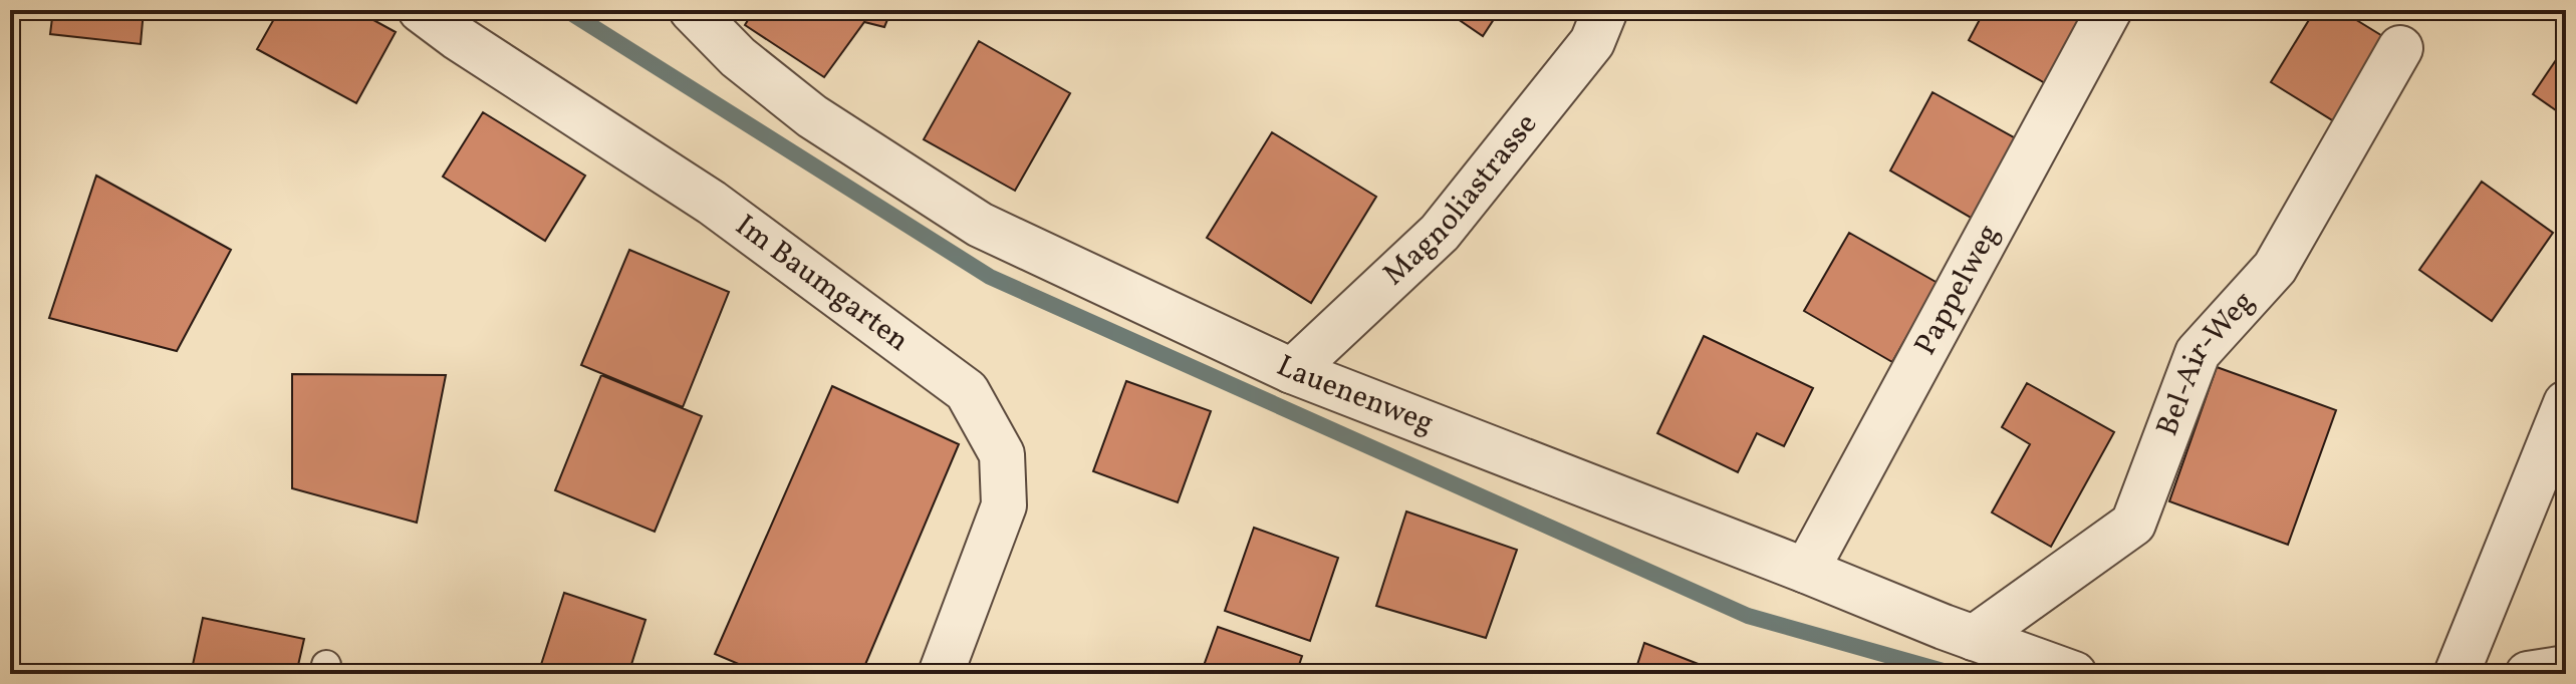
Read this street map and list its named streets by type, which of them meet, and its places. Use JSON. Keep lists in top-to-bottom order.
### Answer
{
  "streets": {
    "street": [
      "Magnoliastrasse",
      "Im Baumgarten",
      "Pappelweg",
      "Bel-Air-Weg",
      "Lauenenweg"
    ]
  },
  "crossings": [
    ["Magnoliastrasse", "Lauenenweg"],
    ["Pappelweg", "Lauenenweg"],
    ["Bel-Air-Weg", "Lauenenweg"]
  ]
}
